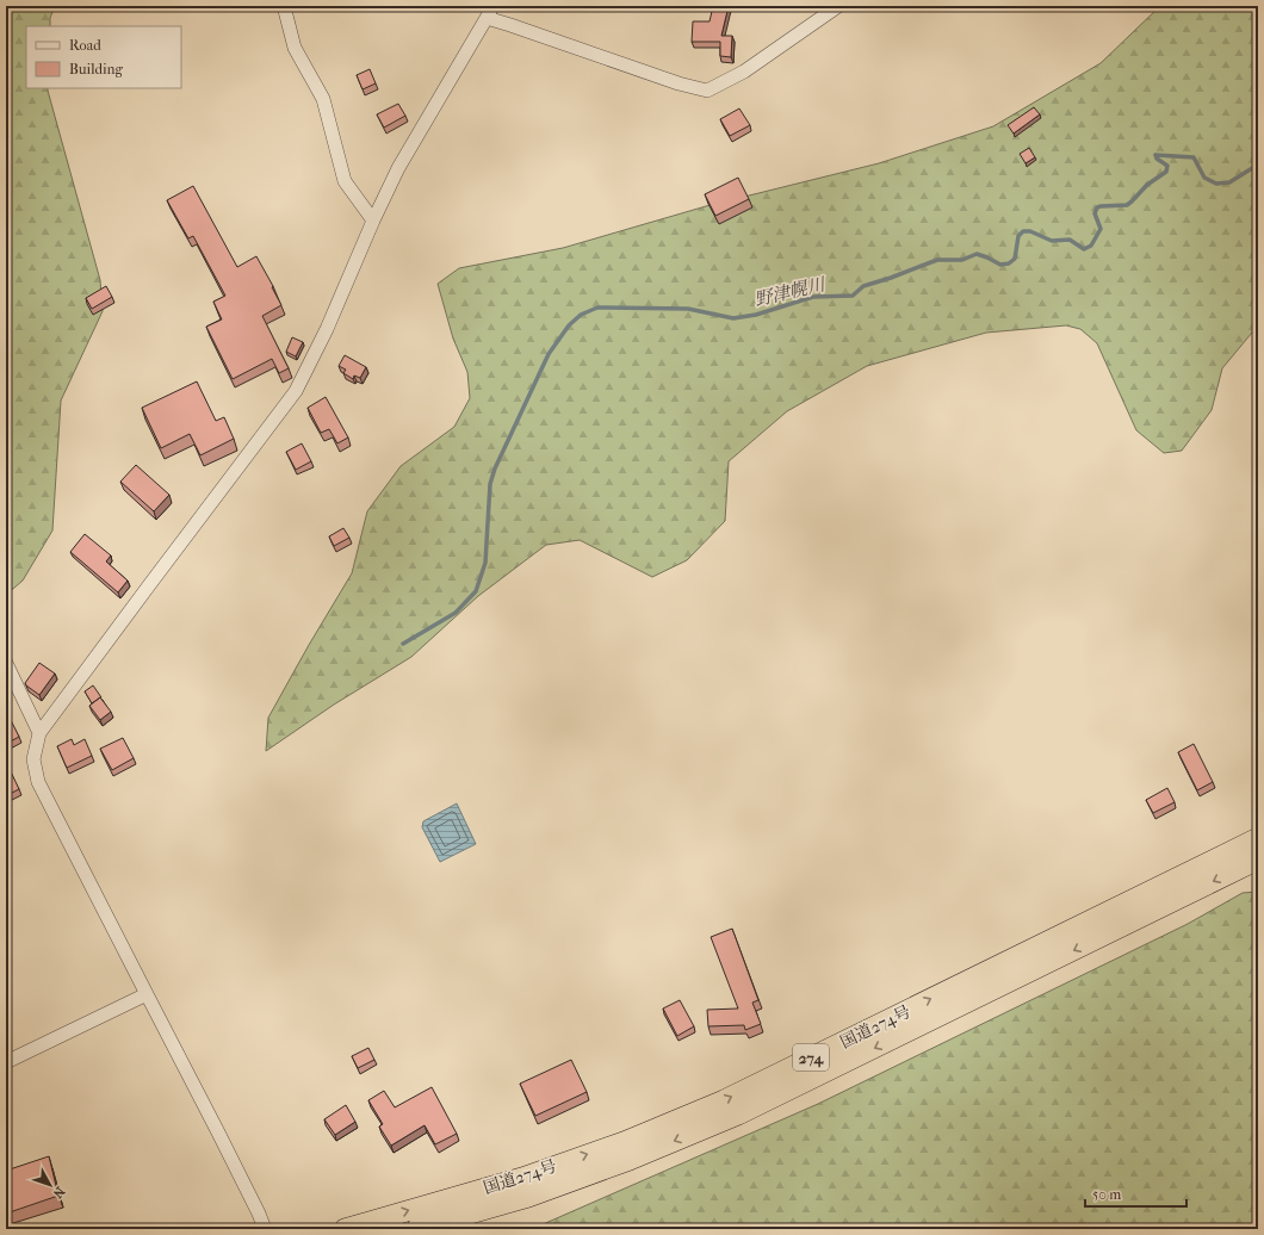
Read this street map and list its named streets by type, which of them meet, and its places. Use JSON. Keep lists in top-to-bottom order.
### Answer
{
  "streets": {
    "highway": ["国道274号", "274"]
  },
  "water": ["野津幌川"],
  "legend": ["Road", "Building"],
  "scale_bar": "50 m",
  "north": "bottom right"
}
